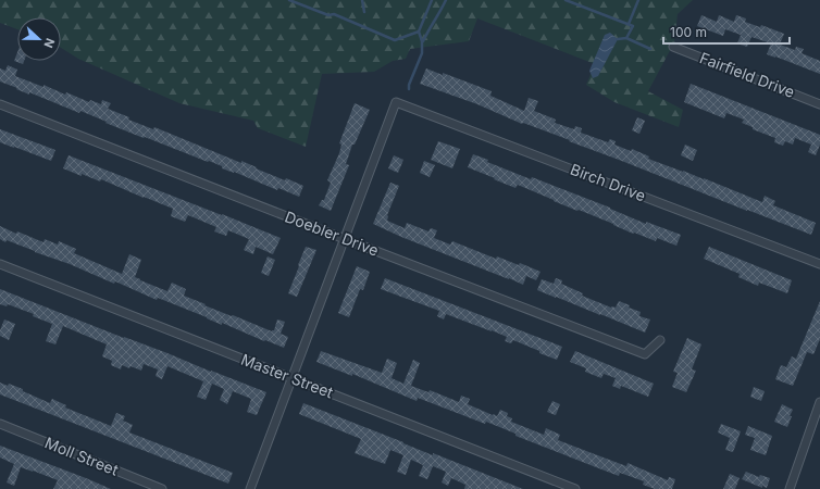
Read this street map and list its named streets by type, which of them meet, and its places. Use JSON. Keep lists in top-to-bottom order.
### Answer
{
  "streets": {
    "street": [
      "Fairfield Drive",
      "Birch Drive",
      "Doebler Drive",
      "Master Street",
      "Moll Street"
    ]
  },
  "crossings": [
    ["Birch Drive", "Doebler Drive"]
  ],
  "scale_bar": "100 m",
  "north": "right"
}
